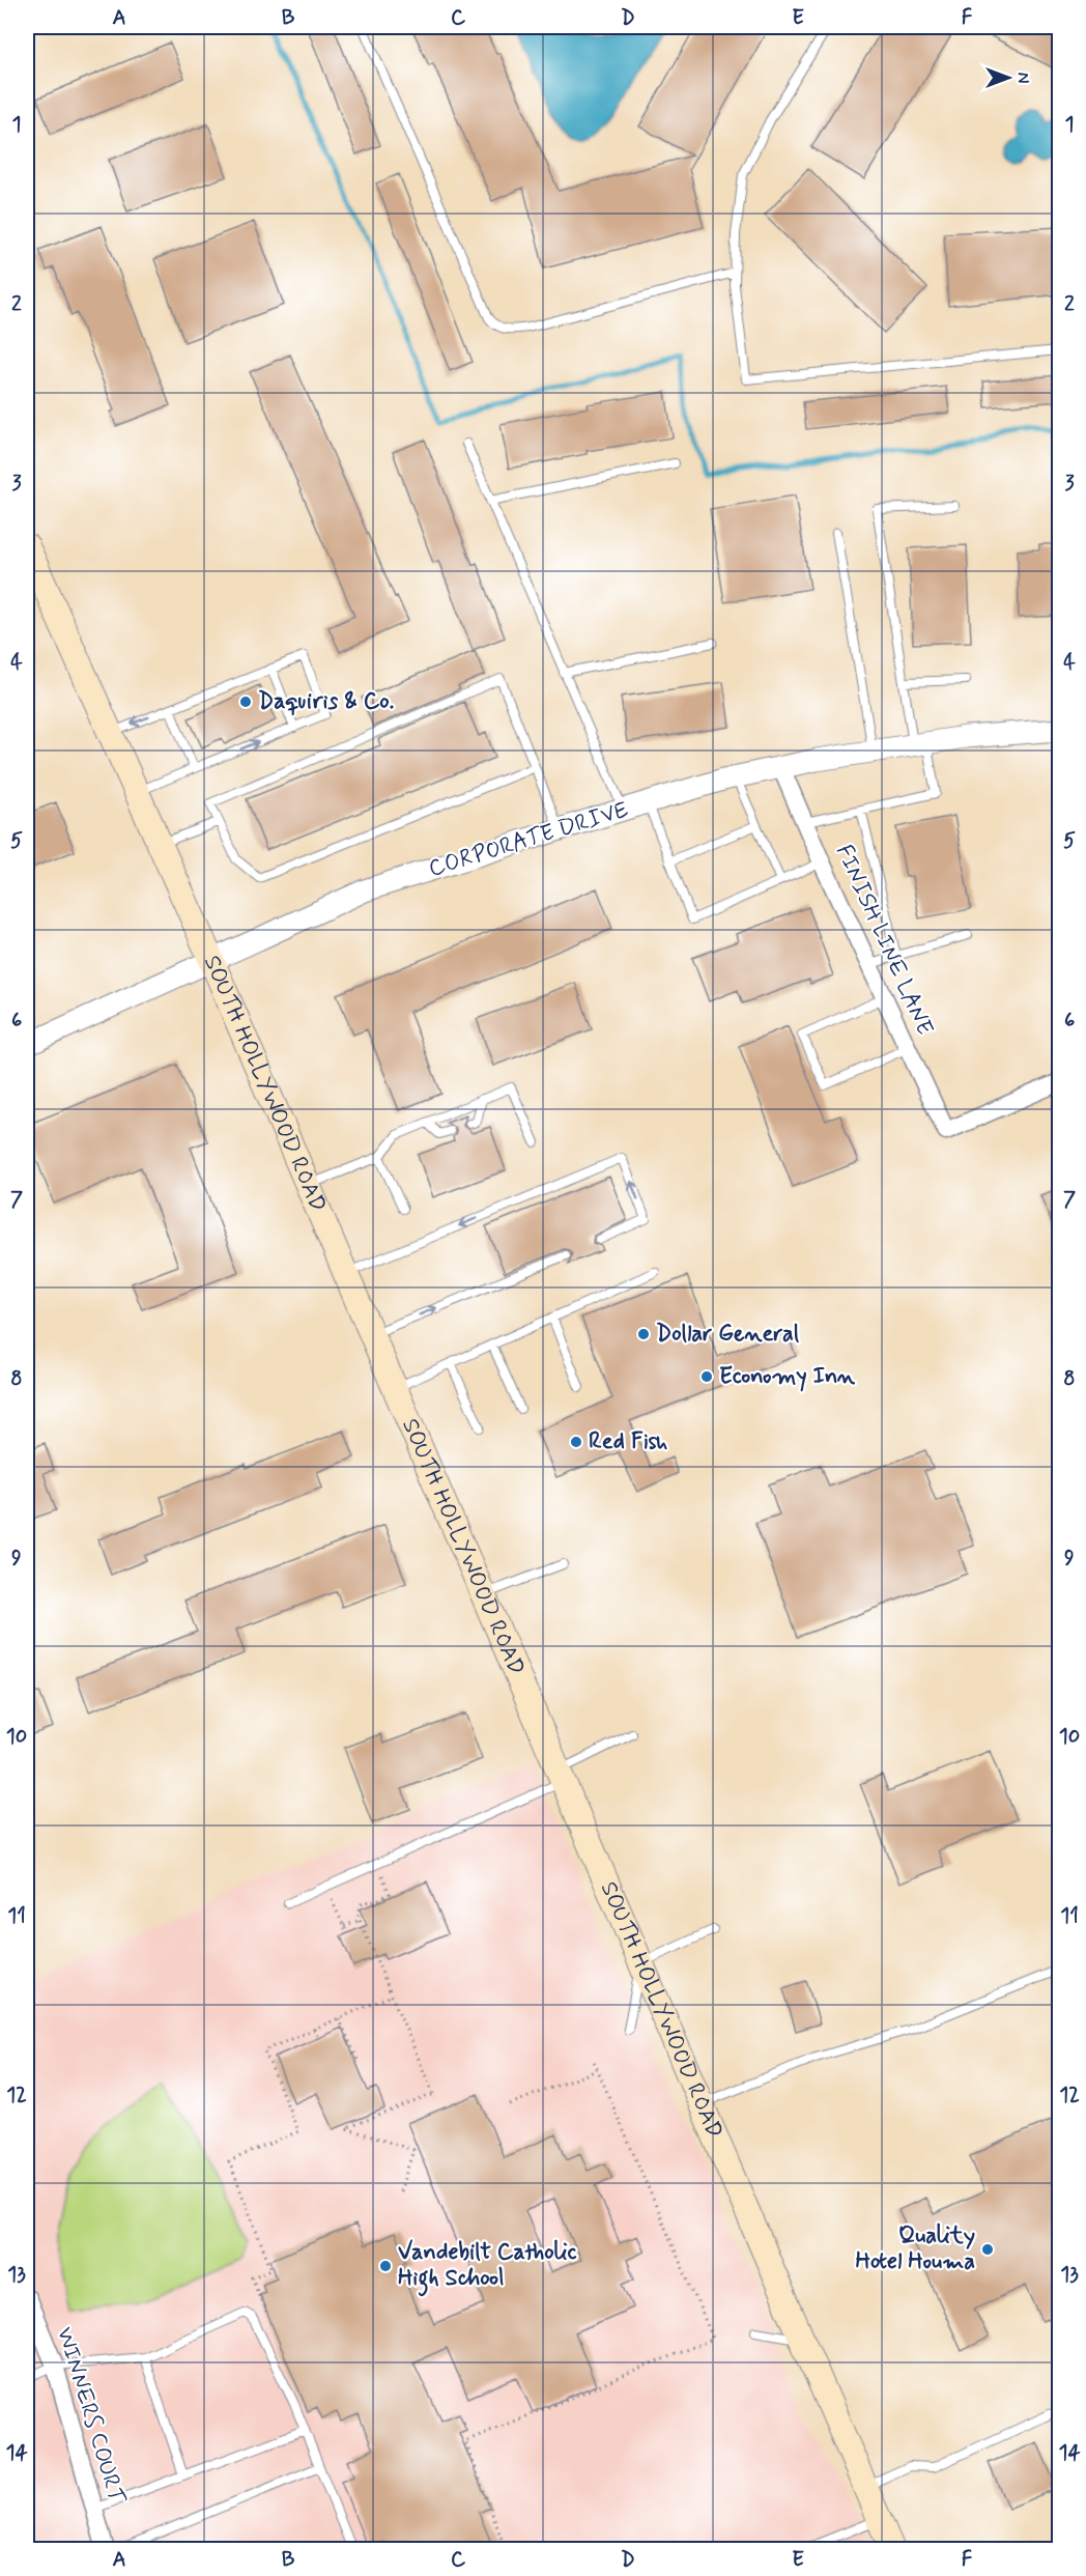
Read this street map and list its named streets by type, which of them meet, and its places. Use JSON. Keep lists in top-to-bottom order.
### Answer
{
  "streets": {
    "main road": ["SOUTH HOLLYWOOD ROAD"],
    "street": ["CORPORATE DRIVE", "FINISH LINE LANE", "WINNERS COURT"]
  },
  "crossings": [
    ["CORPORATE DRIVE", "FINISH LINE LANE"],
    ["CORPORATE DRIVE", "SOUTH HOLLYWOOD ROAD"]
  ],
  "places": [
    "Daquiris & Co.",
    "Dollar General",
    "Economy Inn",
    "Red Fish",
    "Quality Hotel Houma",
    "Vandebilt Catholic High School"
  ],
  "north": "right",
  "grid": {
    "columns": [
      "A",
      "B",
      "C",
      "D",
      "E",
      "F"
    ],
    "rows": [
      "1",
      "2",
      "3",
      "4",
      "5",
      "6",
      "7",
      "8",
      "9",
      "10",
      "11",
      "12",
      "13",
      "14"
    ]
  }
}
